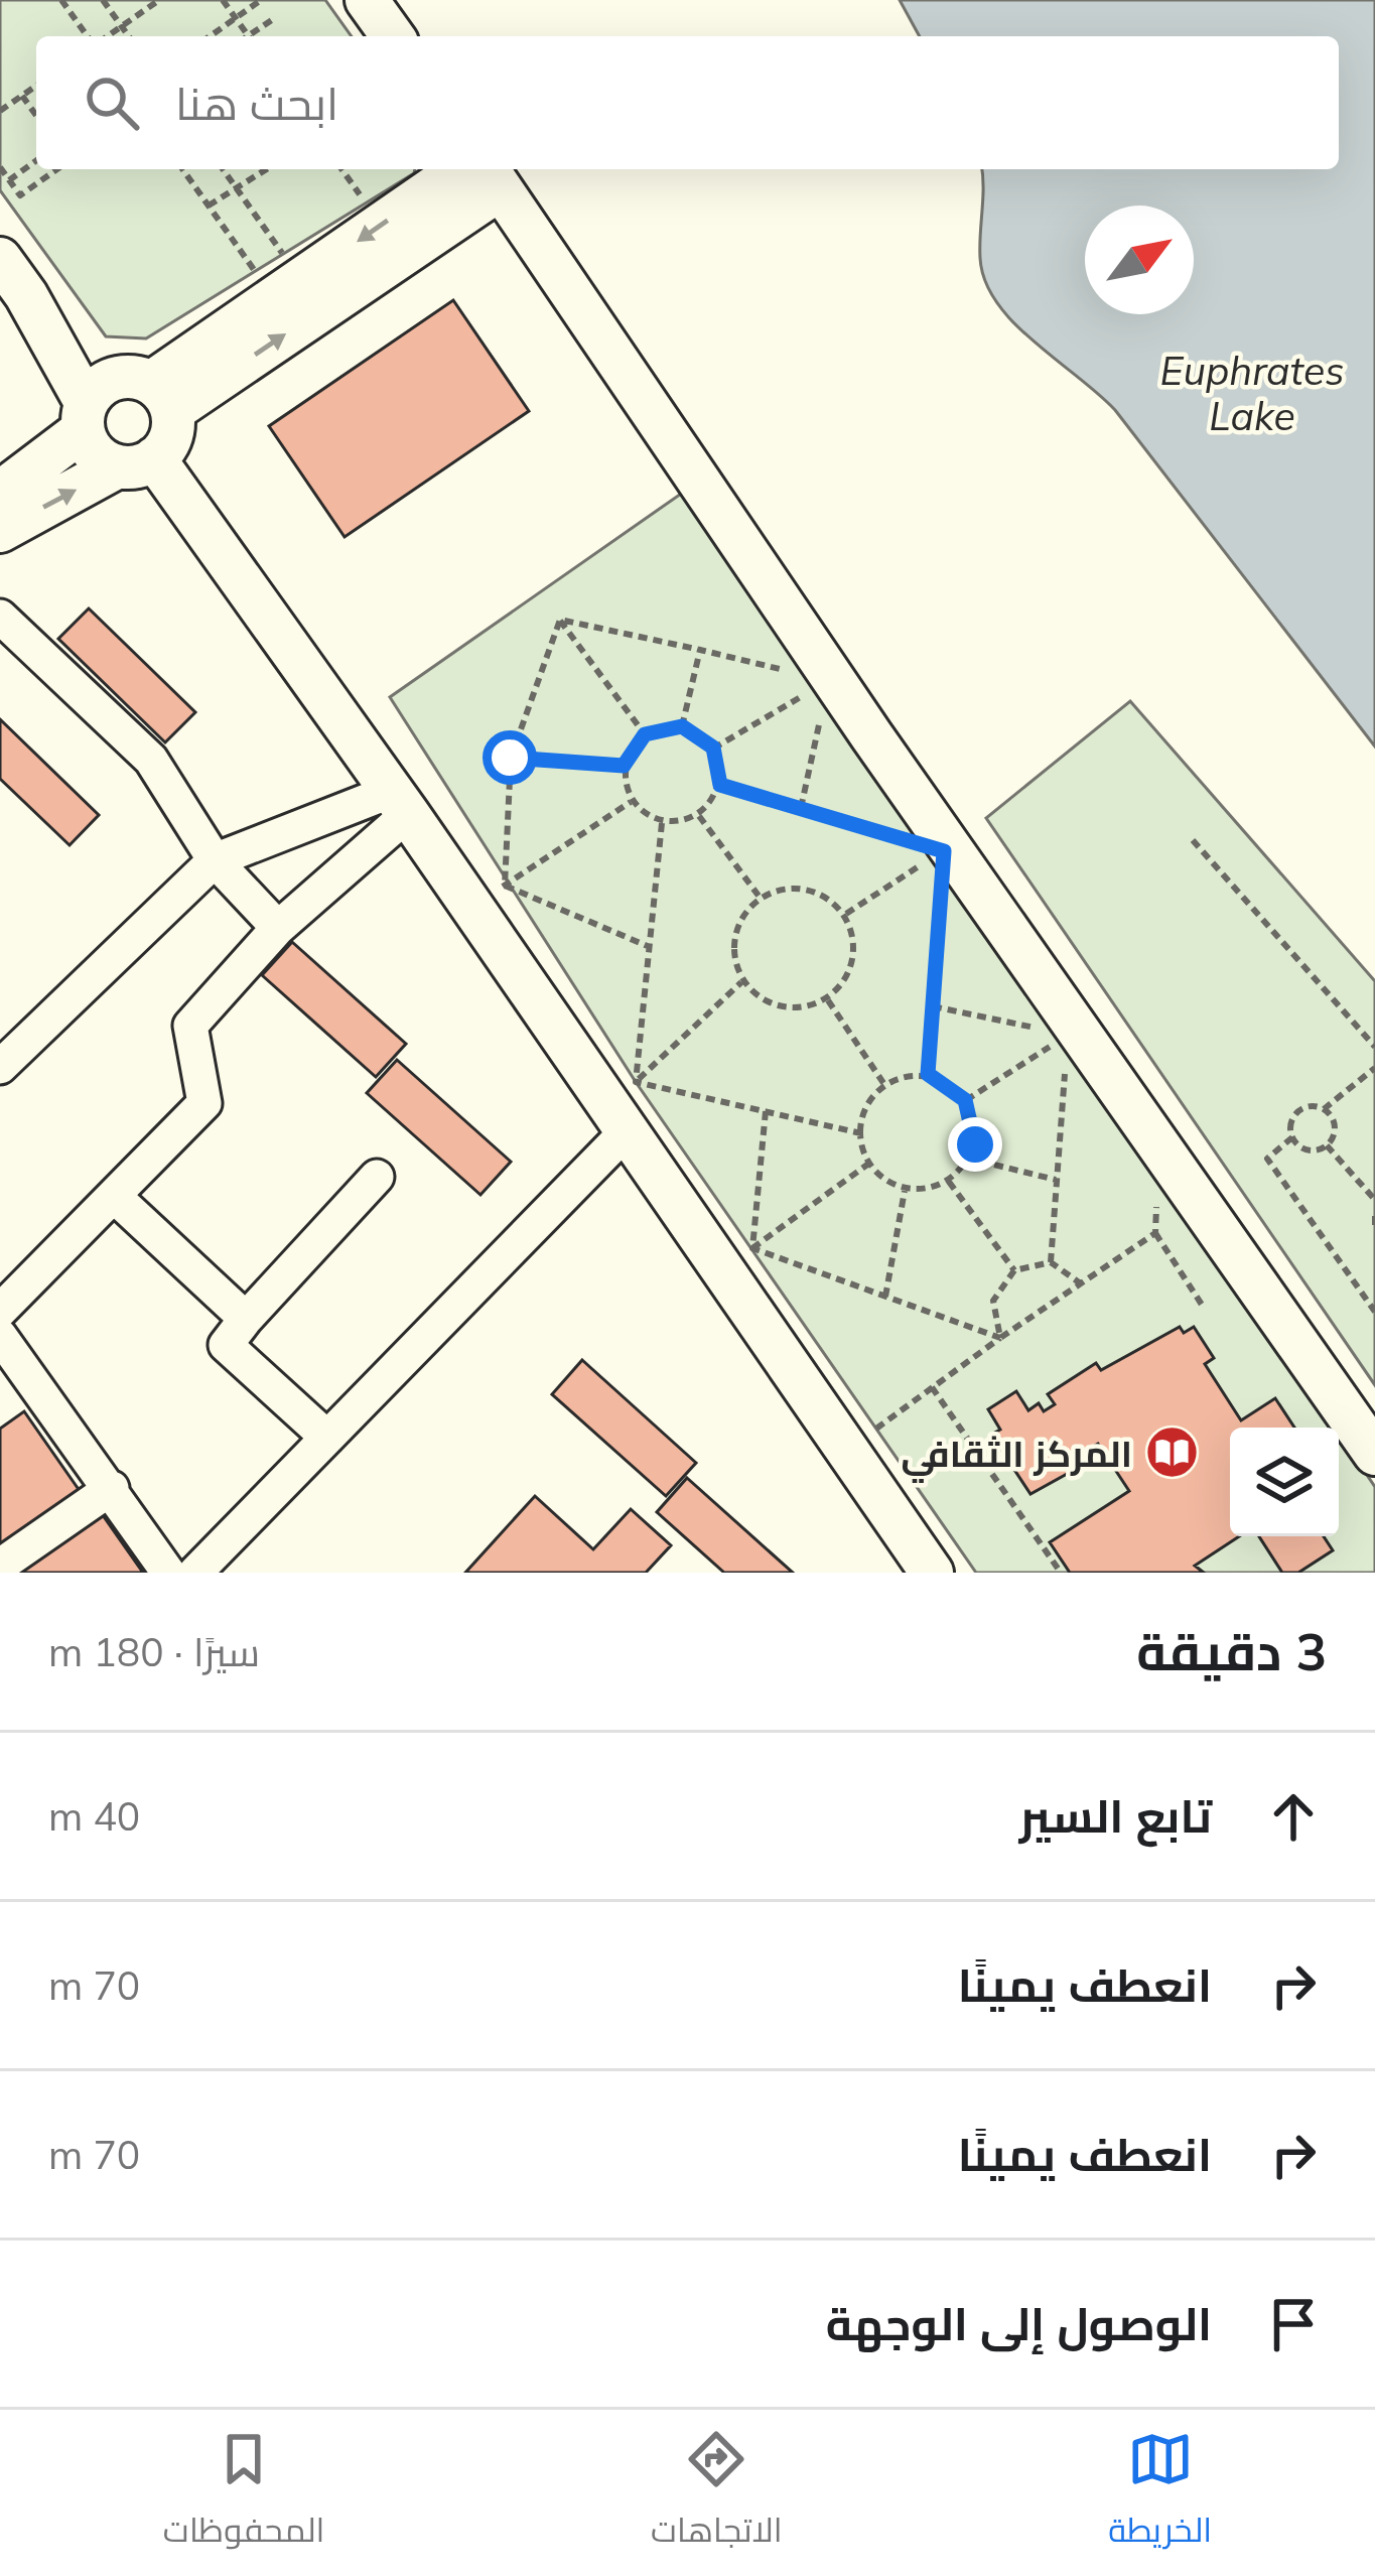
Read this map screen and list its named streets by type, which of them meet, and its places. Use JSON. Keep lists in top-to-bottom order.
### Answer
{
  "water": ["Euphrates Lake"],
  "places": {
    "library": ["المركز الثقافي"]
  },
  "north": "top right",
  "page": {
    "search": "ابحث هنا",
    "heading": ["3 دقيقة", "سيرًا · 180 m"],
    "list": [
      ["تابع السير", "40 m"],
      ["انعطف يمينًا", "70 m"],
      ["انعطف يمينًا", "70 m"],
      "الوصول إلى الوجهة"
    ],
    "nav": ["الخريطة", "الاتجاهات", "المحفوظات"]
  }
}
